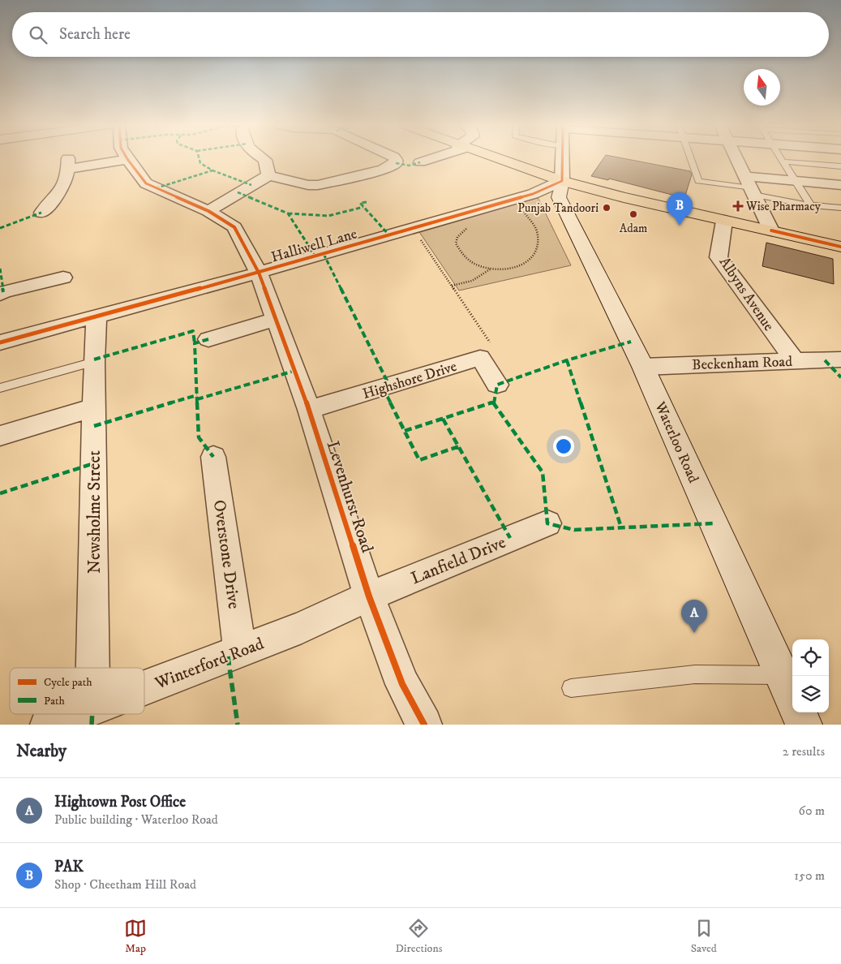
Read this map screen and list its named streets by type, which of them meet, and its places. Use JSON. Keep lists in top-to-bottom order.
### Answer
{
  "streets": {
    "main road": ["Waterloo Road"],
    "street": [
      "Halliwell Lane",
      "Albyns Avenue",
      "Beckenham Road",
      "Highshore Drive",
      "Levenhurst Road",
      "Newsholme Street",
      "Overstone Drive",
      "Lanfield Drive",
      "Winterford Road"
    ]
  },
  "crossings": [
    ["Halliwell Lane", "Waterloo Road"],
    ["Halliwell Lane", "Levenhurst Road"],
    ["Halliwell Lane", "Newsholme Street"],
    ["Albyns Avenue", "Beckenham Road"],
    ["Beckenham Road", "Waterloo Road"],
    ["Highshore Drive", "Levenhurst Road"],
    ["Levenhurst Road", "Lanfield Drive"],
    ["Levenhurst Road", "Winterford Road"],
    ["Overstone Drive", "Winterford Road"],
    ["Lanfield Drive", "Winterford Road"]
  ],
  "places": {
    "health": ["Wise Pharmacy"],
    "other": ["Punjab Tandoori", "Adam"]
  },
  "legend": ["Cycle path", "Path"],
  "north": "top",
  "page": {
    "search": "Search here",
    "pins": ["B", "A"],
    "heading": ["Nearby", "2 results"],
    "list": [
      {
        "mark": "A",
        "name": "Hightown Post Office",
        "note": "Public building · Waterloo Road",
        "value": "60 m"
      },
      {
        "mark": "B",
        "name": "PAK",
        "note": "Shop · Cheetham Hill Road",
        "value": "150 m"
      }
    ],
    "nav": ["Map", "Directions", "Saved"]
  }
}
